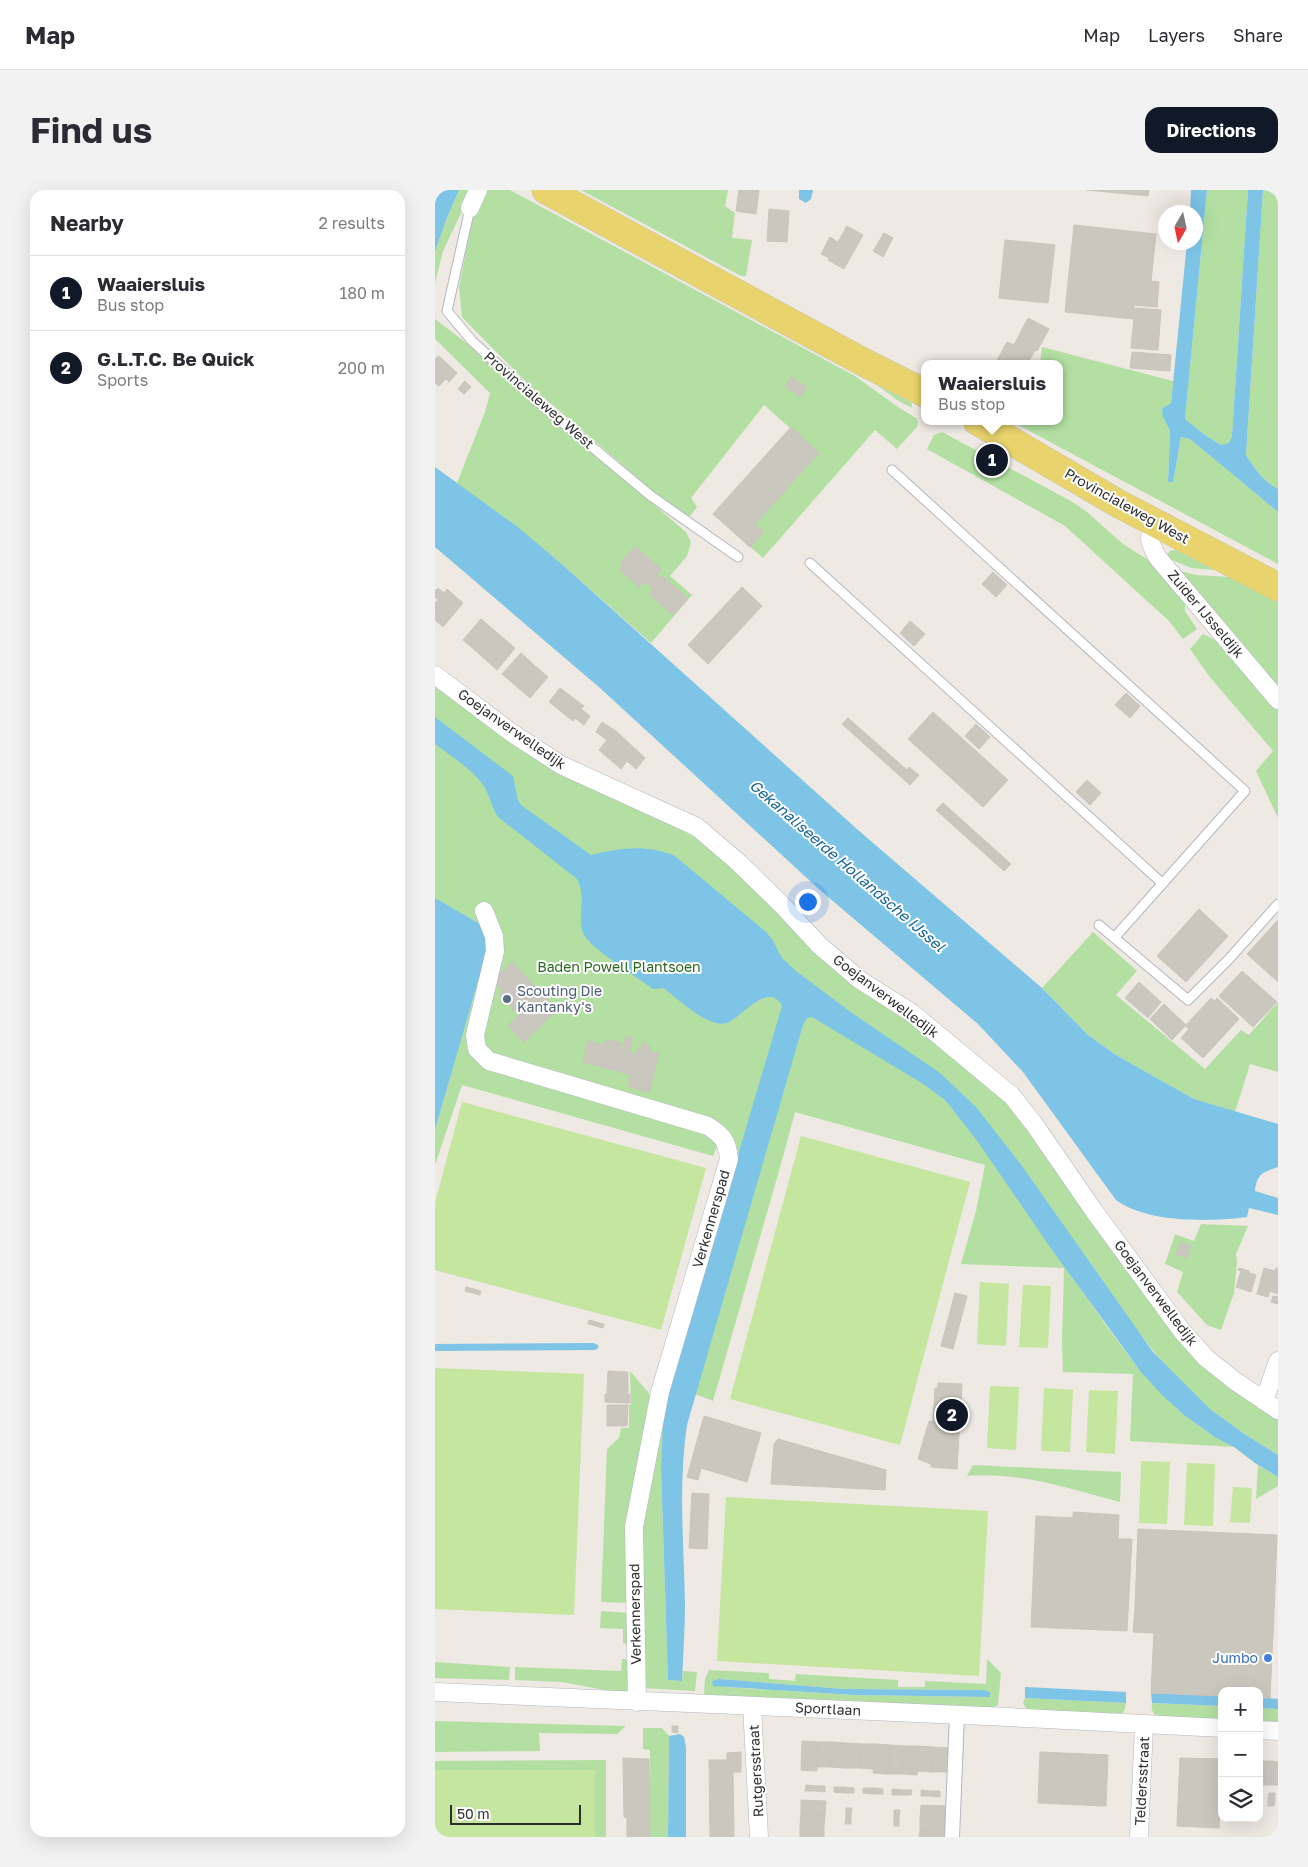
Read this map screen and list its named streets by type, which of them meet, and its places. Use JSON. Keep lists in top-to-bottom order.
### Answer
{
  "streets": {
    "main road": ["Provincialeweg West"],
    "street": [
      "Zuider IJsseldijk",
      "Goejanverwelledijk",
      "Verkennerspad",
      "Sportlaan",
      "Rutgersstraat",
      "Teldersstraat"
    ]
  },
  "crossings": [
    ["Provincialeweg West", "Zuider IJsseldijk"],
    ["Verkennerspad", "Sportlaan"],
    ["Sportlaan", "Rutgersstraat"],
    ["Sportlaan", "Teldersstraat"]
  ],
  "water": ["Gekanaliseerde Hollandsche IJssel"],
  "parks": ["Baden Powell Plantsoen"],
  "places": ["Scouting Die Kantanky's", "Jumbo"],
  "scale_bar": "50 m",
  "north": "bottom",
  "page": {
    "header": "Map",
    "nav": ["Map", "Layers", "Share"],
    "buttons": "Directions",
    "title": "Find us",
    "heading": ["Nearby", "2 results"],
    "list": [
      {
        "mark": "1",
        "name": "Waaiersluis",
        "note": "Bus stop",
        "value": "180 m"
      },
      {
        "mark": "2",
        "name": "G.L.T.C. Be Quick",
        "note": "Sports",
        "value": "200 m"
      }
    ],
    "popup": ["Waaiersluis", "Bus stop"],
    "pins": ["1", "2"],
    "map_buttons": ["+", "−"],
    "scale": "50 m"
  }
}
